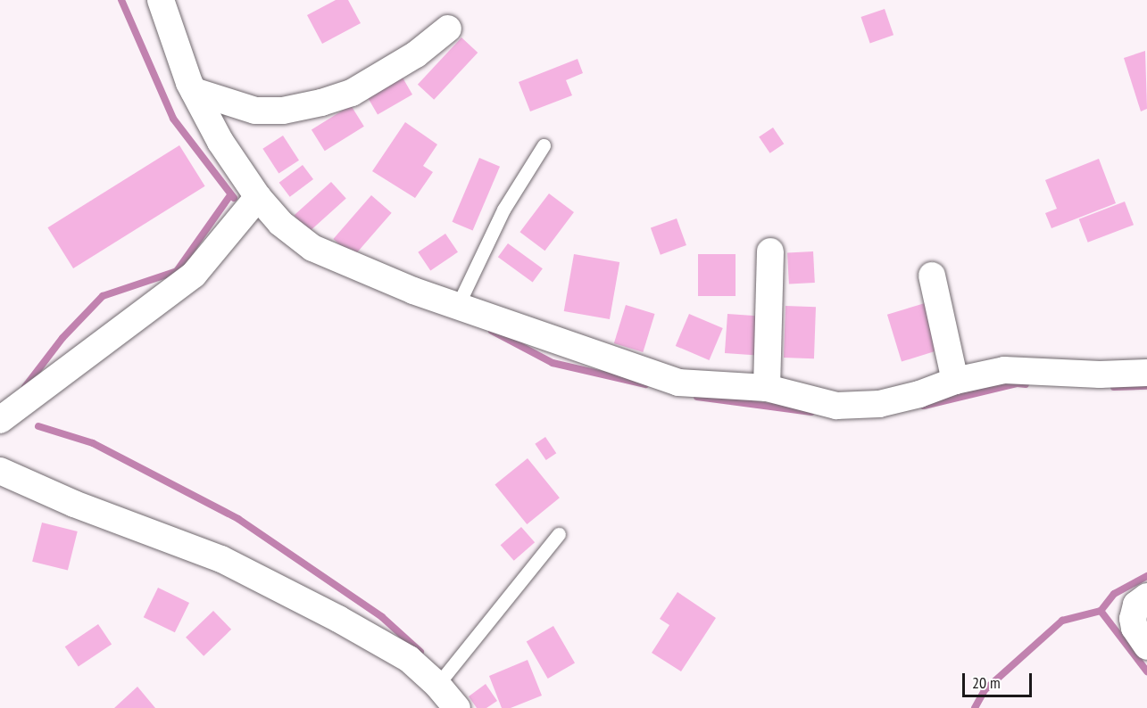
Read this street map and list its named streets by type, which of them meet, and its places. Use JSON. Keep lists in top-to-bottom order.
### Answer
{
  "scale_bar": "20 m"
}
